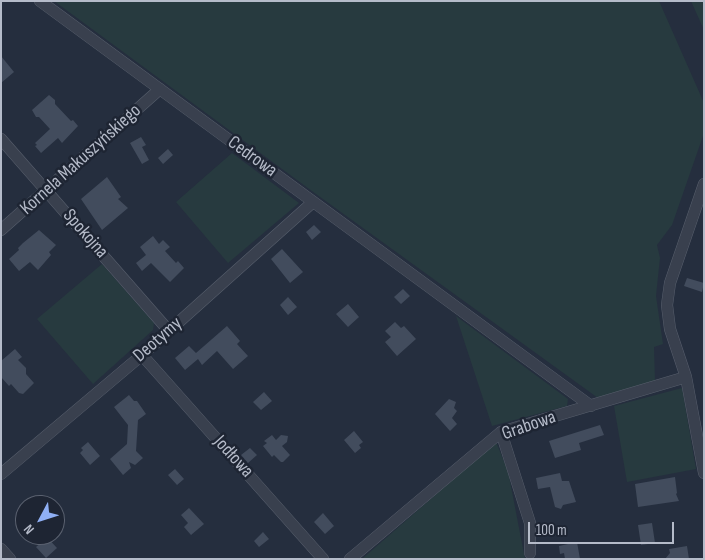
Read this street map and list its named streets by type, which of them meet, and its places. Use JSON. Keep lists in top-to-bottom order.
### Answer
{
  "streets": {
    "street": [
      "Cedrowa",
      "Kornela Makuszyńskiego",
      "Spokojna",
      "Deotymy",
      "Grabowa",
      "Jodłowa"
    ]
  },
  "crossings": [
    ["Cedrowa", "Kornela Makuszyńskiego"],
    ["Cedrowa", "Deotymy"],
    ["Cedrowa", "Grabowa"],
    ["Kornela Makuszyńskiego", "Spokojna"],
    ["Spokojna", "Deotymy"],
    ["Deotymy", "Jodłowa"]
  ],
  "scale_bar": "100 m",
  "north": "bottom left"
}
